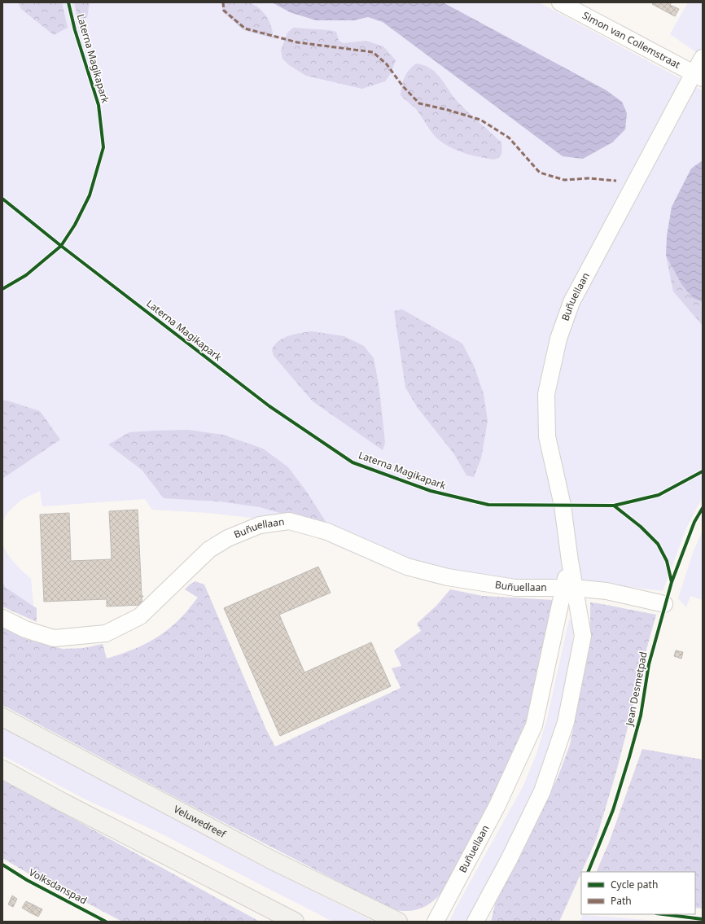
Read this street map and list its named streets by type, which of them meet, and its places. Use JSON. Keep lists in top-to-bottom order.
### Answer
{
  "streets": {
    "main road": ["Veluwedreef"],
    "street": ["Simon van Collemstraat", "Buñuellaan"],
    "cycle path": ["Laterna Magikapark", "Jean Desmetpad", "Volksdanspad"]
  },
  "crossings": [
    ["Simon van Collemstraat", "Buñuellaan"]
  ],
  "legend": ["Cycle path", "Path"]
}
